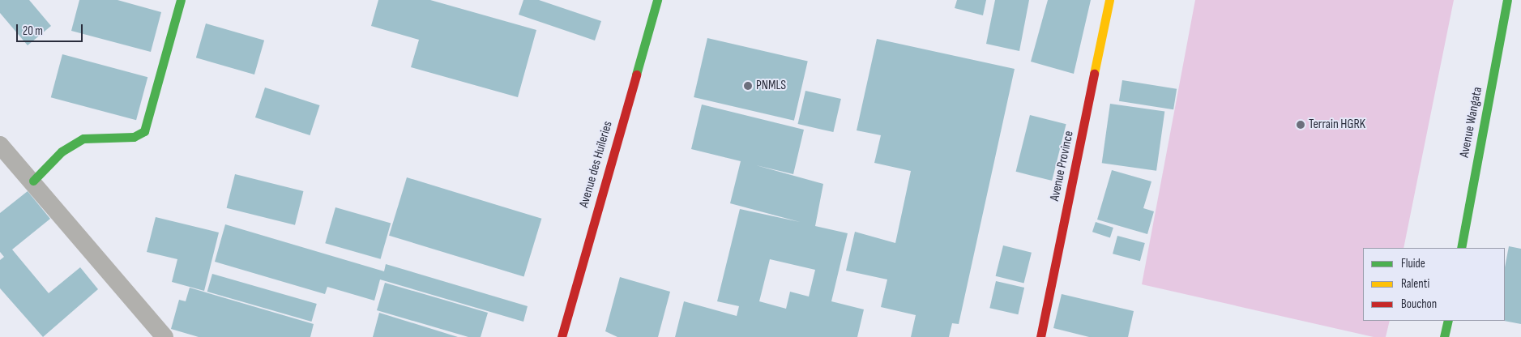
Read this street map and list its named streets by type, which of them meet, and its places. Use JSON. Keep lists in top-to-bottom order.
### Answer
{
  "streets": {
    "street": ["Avenue Wangata", "Avenue des Huileries", "Avenue Province"]
  },
  "places": ["PNMLS", "Terrain HGRK"],
  "legend": ["Fluide", "Ralenti", "Bouchon"],
  "scale_bar": "20 m"
}
